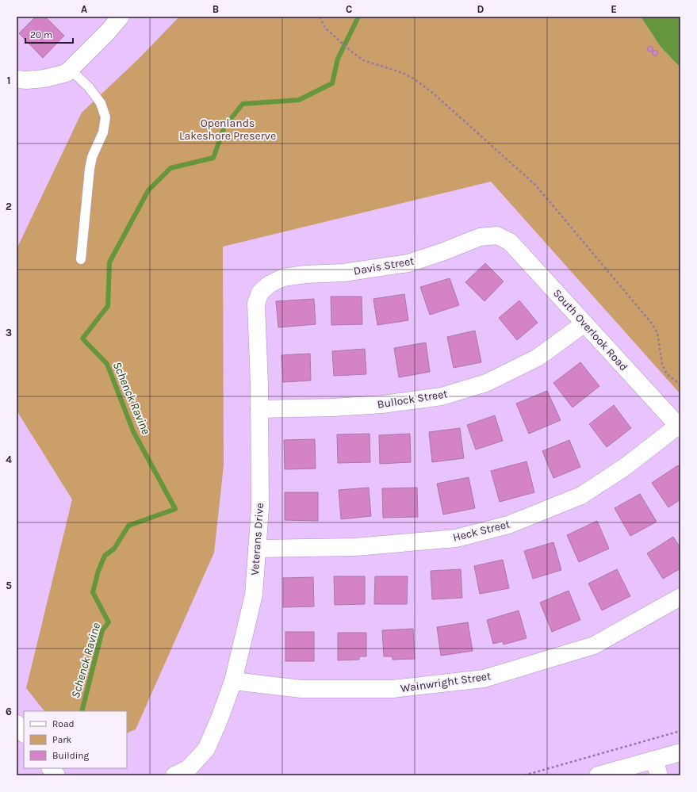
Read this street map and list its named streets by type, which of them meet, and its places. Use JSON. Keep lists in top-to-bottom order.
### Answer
{
  "streets": {
    "street": [
      "Davis Street",
      "South Overlook Road",
      "Bullock Street",
      "Heck Street",
      "Veterans Drive",
      "Wainwright Street"
    ]
  },
  "crossings": [
    ["Davis Street", "South Overlook Road"],
    ["Davis Street", "Veterans Drive"],
    ["South Overlook Road", "Bullock Street"],
    ["South Overlook Road", "Heck Street"],
    ["Bullock Street", "Veterans Drive"],
    ["Heck Street", "Veterans Drive"],
    ["Veterans Drive", "Wainwright Street"]
  ],
  "water": ["Schenck Ravine"],
  "parks": ["Openlands Lakeshore Preserve"],
  "legend": ["Road", "Park", "Building"],
  "scale_bar": "20 m",
  "grid": {
    "columns": [
      "A",
      "B",
      "C",
      "D",
      "E"
    ],
    "rows": [
      "1",
      "2",
      "3",
      "4",
      "5",
      "6"
    ]
  }
}
